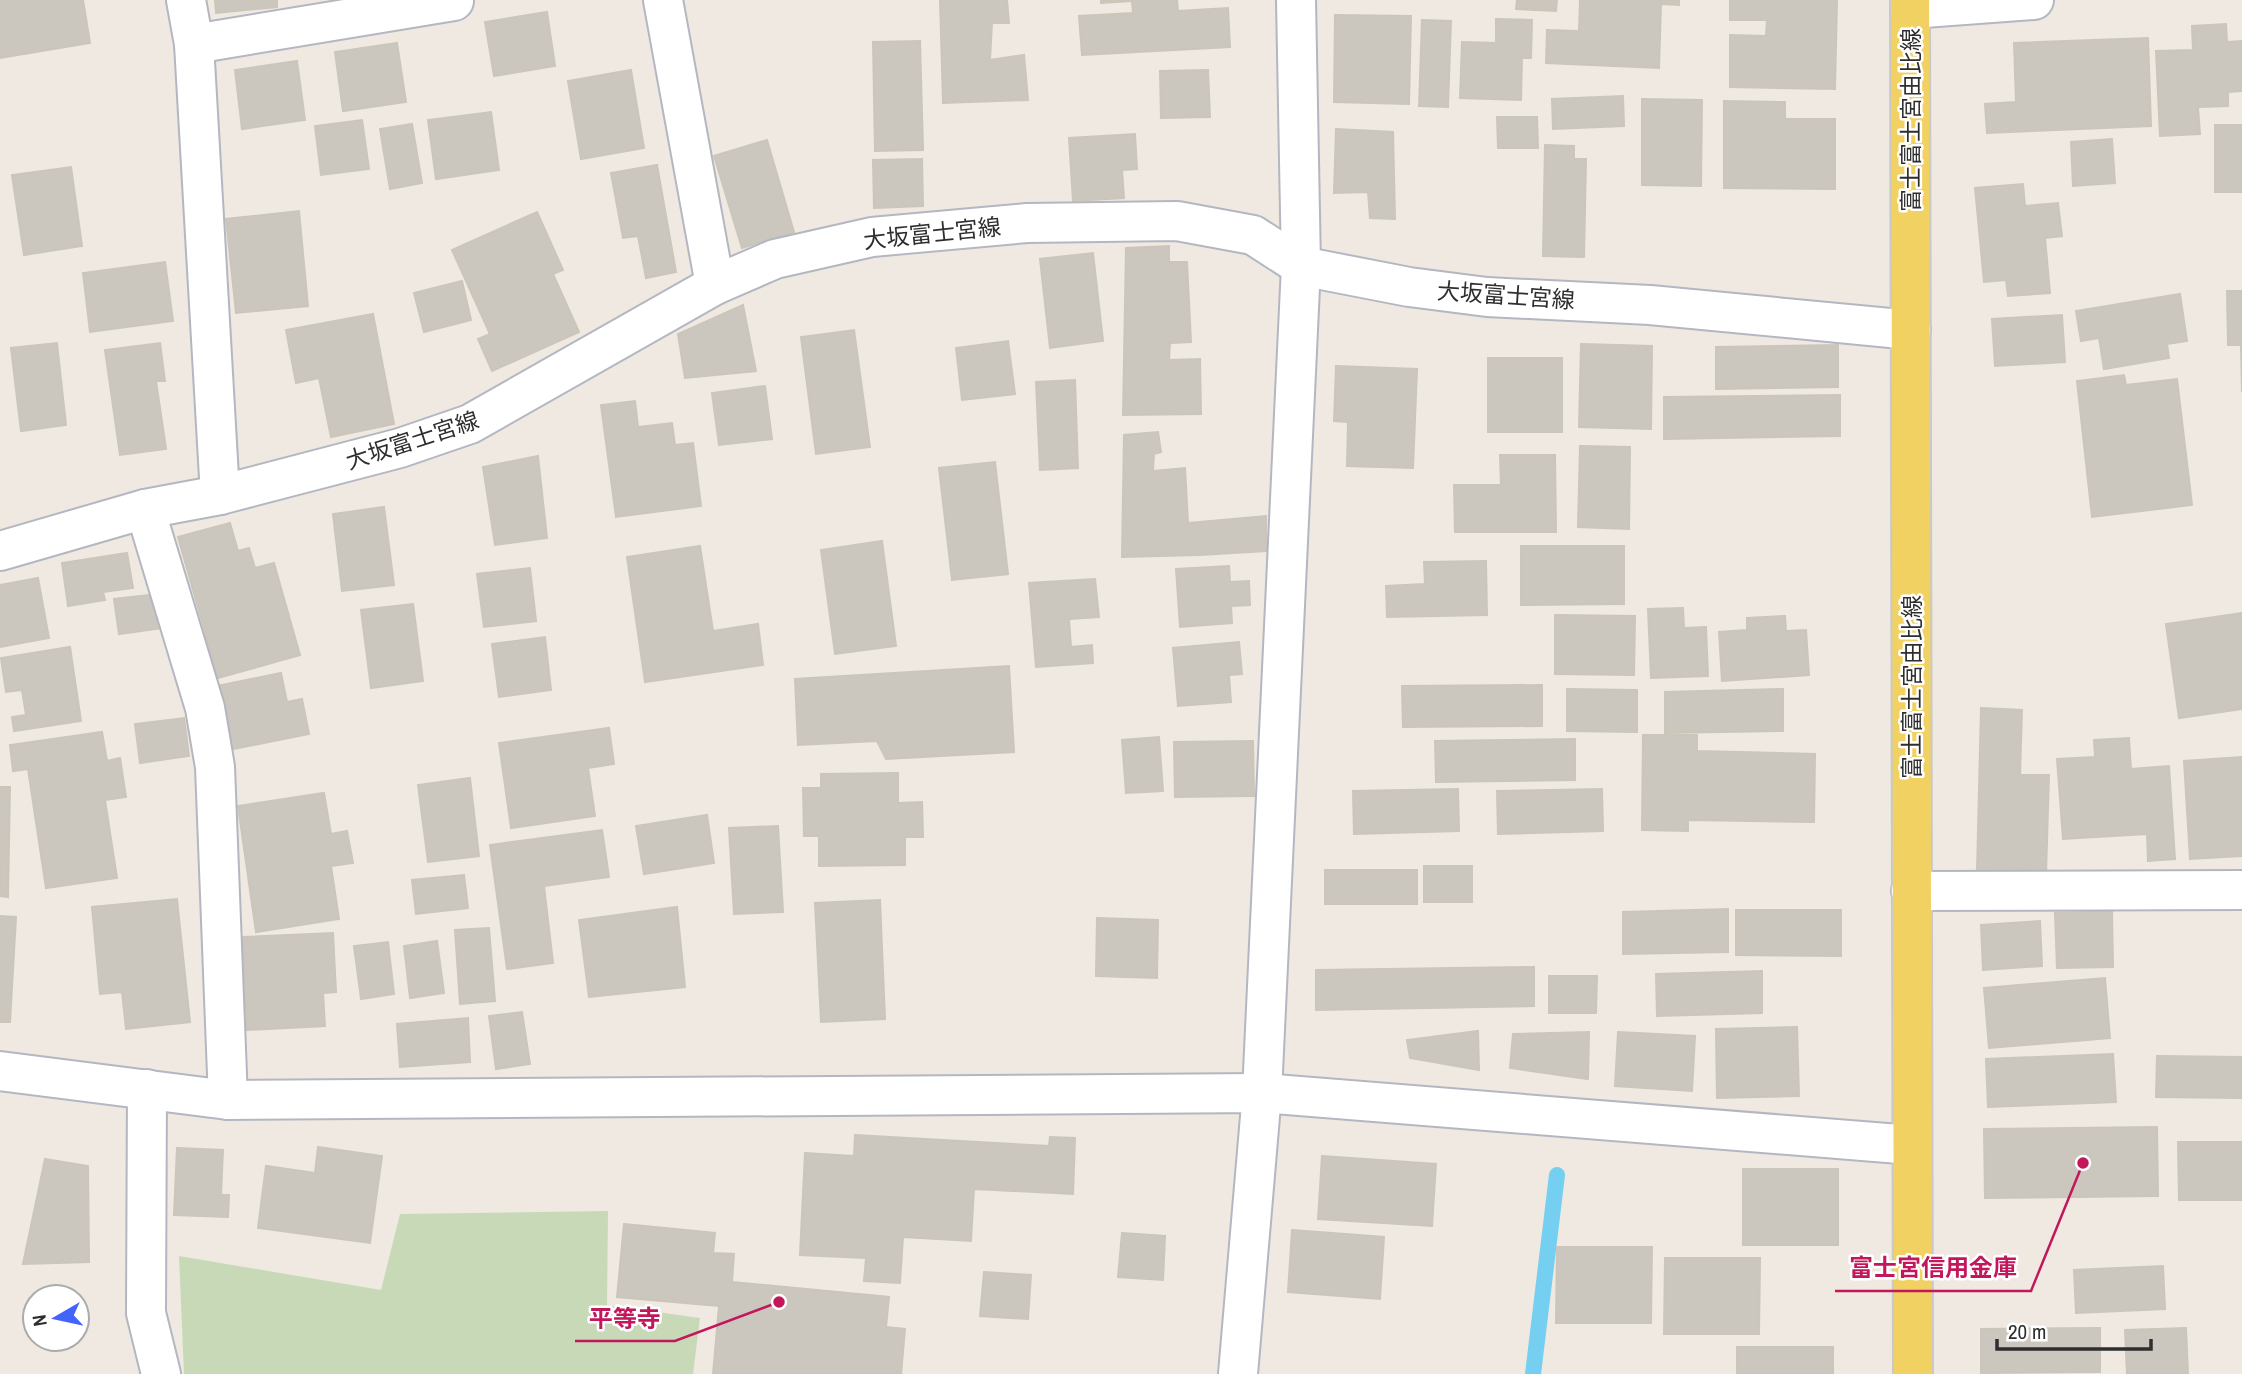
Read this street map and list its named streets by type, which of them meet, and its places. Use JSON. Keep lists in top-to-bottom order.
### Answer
{
  "streets": {
    "main road": ["富士富士宮由比線"],
    "street": ["大坂富士宮線"]
  },
  "crossings": [
    ["富士富士宮由比線", "大坂富士宮線"]
  ],
  "places": ["富士宮信用金庫", "平等寺"],
  "scale_bar": "20 m",
  "north": "left"
}
